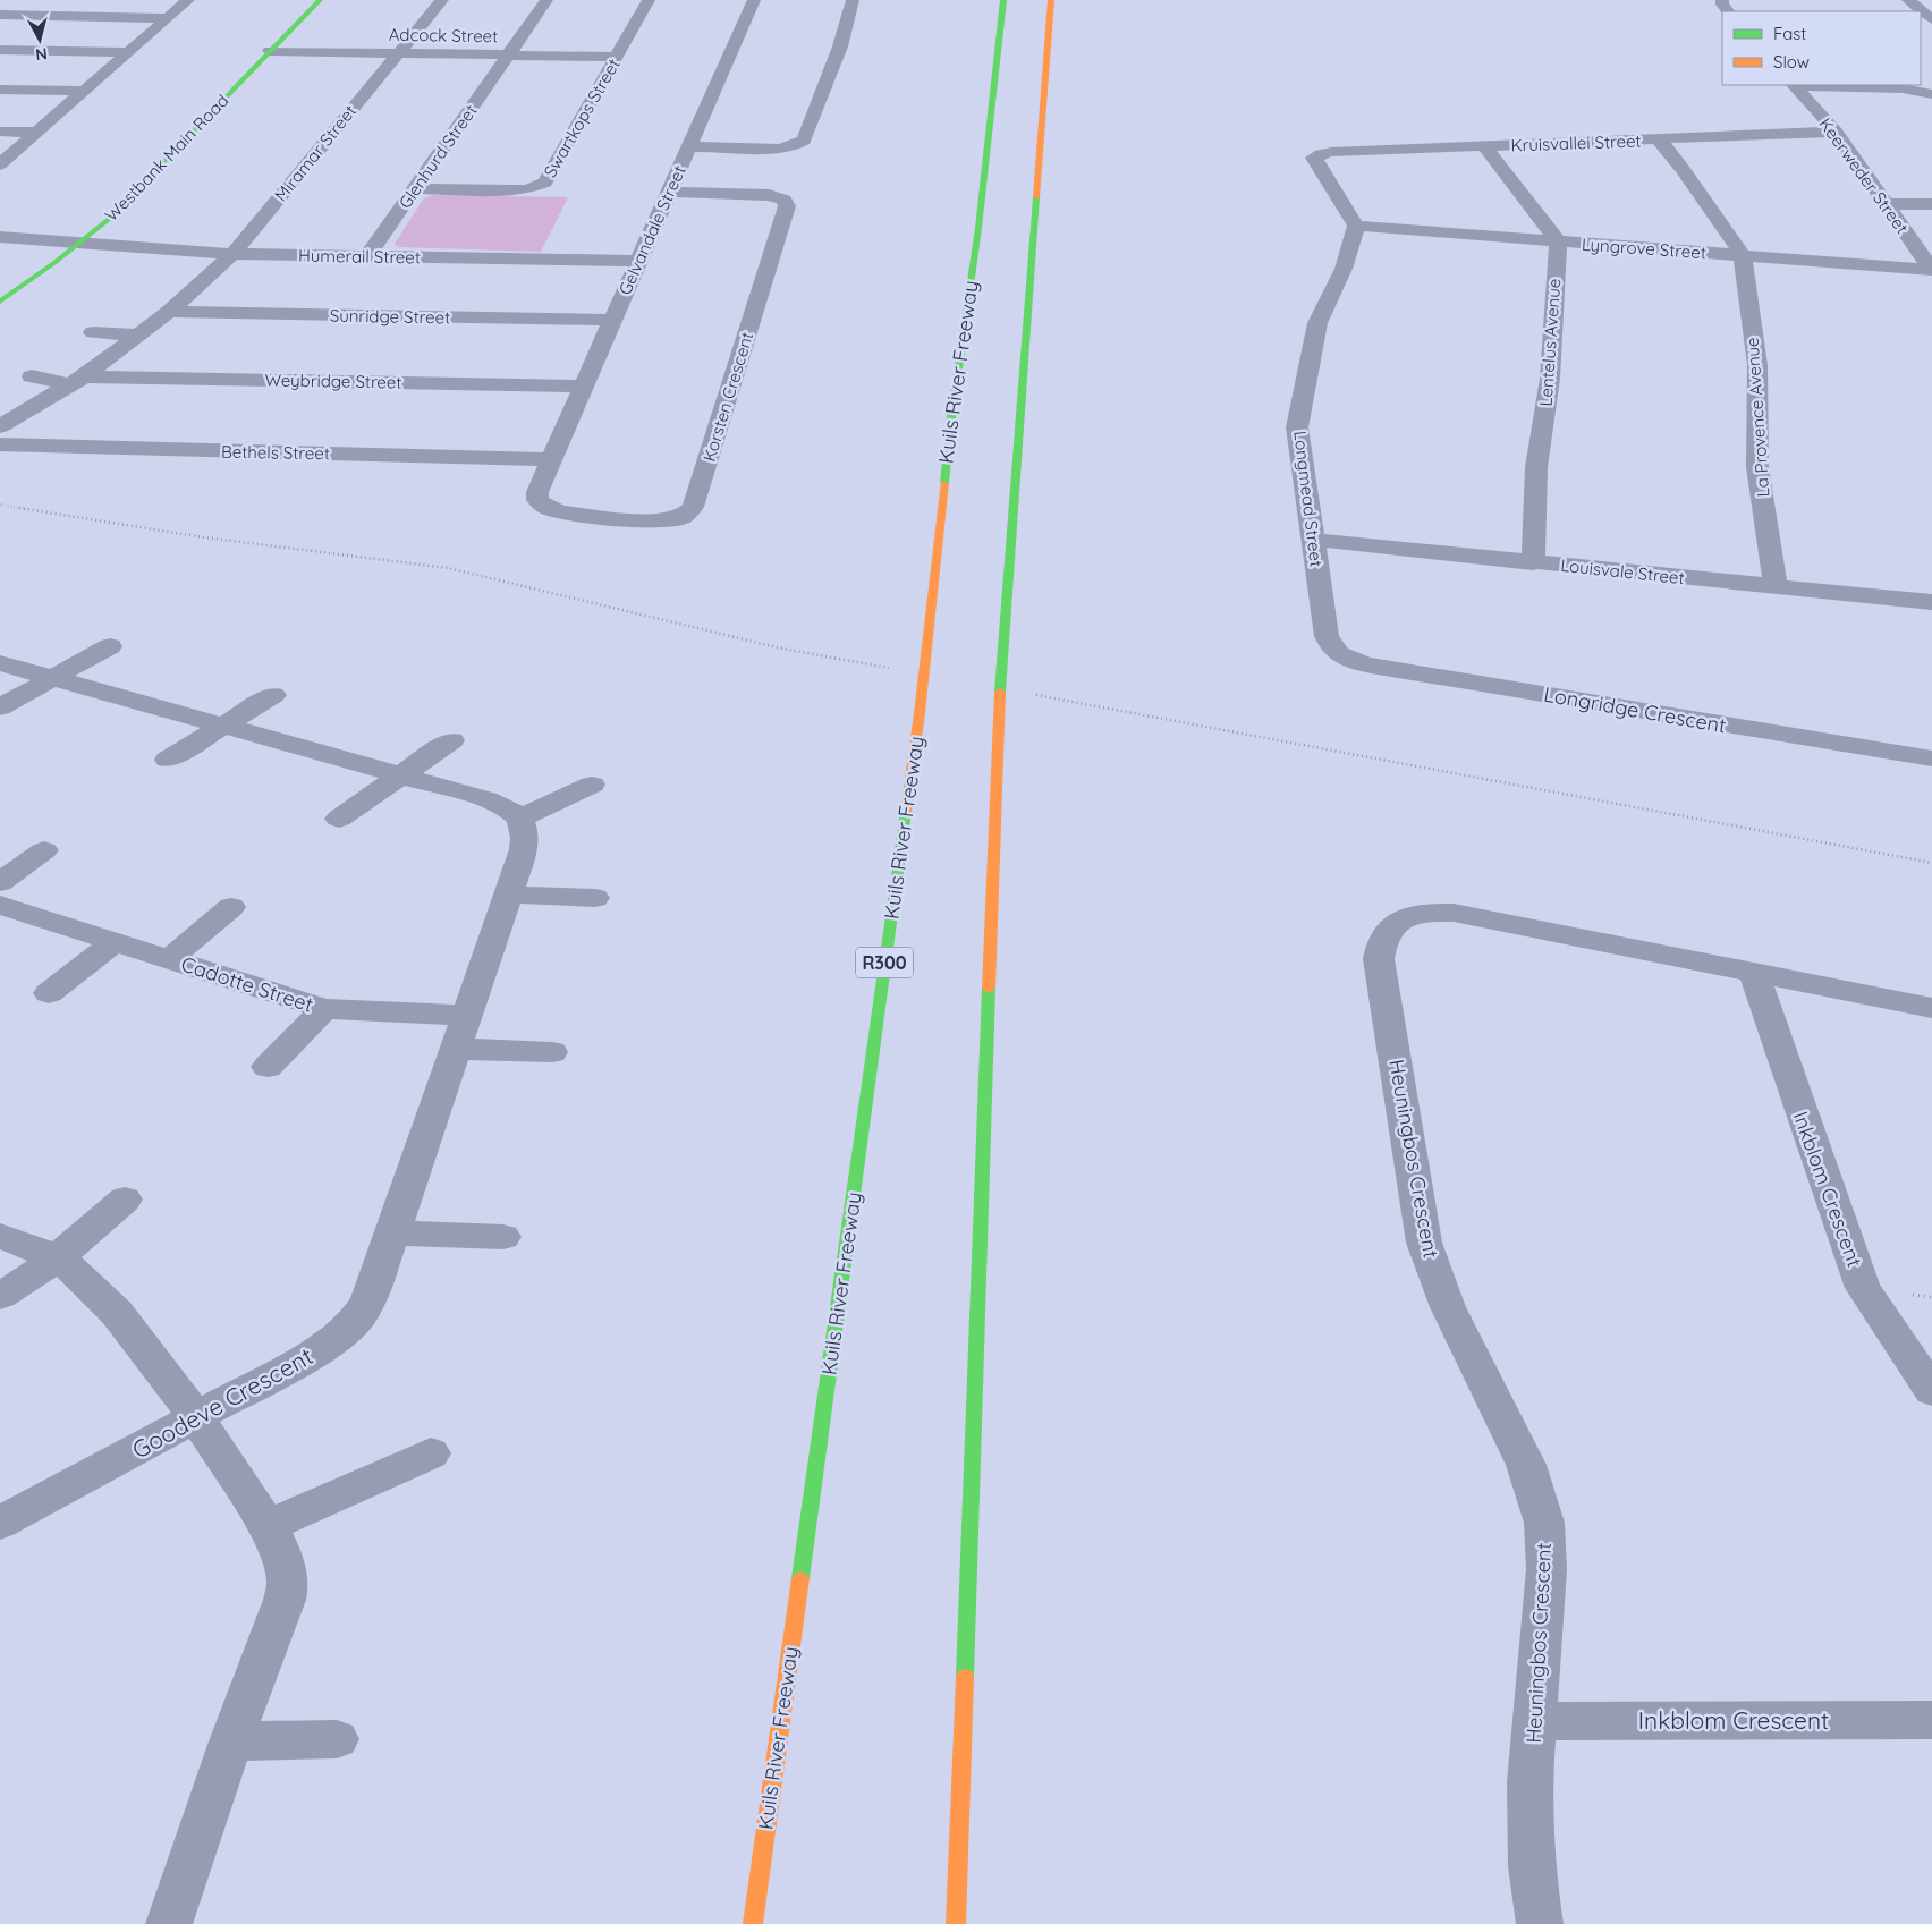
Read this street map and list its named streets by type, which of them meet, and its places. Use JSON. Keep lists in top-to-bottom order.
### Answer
{
  "streets": {
    "main road": ["Westbank Main Road", "Kuils River Freeway", "R300"],
    "street": [
      "Adcock Street",
      "Swartkops Street",
      "Kruisvallei Street",
      "Miramar Street",
      "Glenhurd Street",
      "Keerweder Street",
      "Gelvandale Street",
      "Lyngrove Street",
      "Humerail Street",
      "Sunridge Street",
      "Lentelus Avenue",
      "Weybridge Street",
      "Korsten Crescent",
      "La Provence Avenue",
      "Bethels Street",
      "Longmead Street",
      "Louisvale Street",
      "Longridge Crescent",
      "Cadotte Street",
      "Heuningbos Crescent",
      "Inkblom Crescent",
      "Goodeve Crescent"
    ]
  },
  "crossings": [
    ["Adcock Street", "Swartkops Street"],
    ["Adcock Street", "Miramar Street"],
    ["Adcock Street", "Glenhurd Street"],
    ["Adcock Street", "Westbank Main Road"],
    ["Swartkops Street", "Glenhurd Street"],
    ["Kruisvallei Street", "Keerweder Street"],
    ["Kruisvallei Street", "Lyngrove Street"],
    ["Kruisvallei Street", "La Provence Avenue"],
    ["Kruisvallei Street", "Longmead Street"],
    ["Miramar Street", "Humerail Street"],
    ["Miramar Street", "Bethels Street"],
    ["Glenhurd Street", "Humerail Street"],
    ["Westbank Main Road", "Humerail Street"],
    ["Keerweder Street", "Lyngrove Street"],
    ["Gelvandale Street", "Humerail Street"],
    ["Gelvandale Street", "Sunridge Street"],
    ["Gelvandale Street", "Weybridge Street"],
    ["Gelvandale Street", "Korsten Crescent"],
    ["Gelvandale Street", "Bethels Street"],
    ["Lyngrove Street", "Lentelus Avenue"],
    ["Lyngrove Street", "La Provence Avenue"],
    ["Lyngrove Street", "Longmead Street"],
    ["Humerail Street", "Bethels Street"],
    ["Sunridge Street", "Bethels Street"],
    ["Lentelus Avenue", "Louisvale Street"],
    ["Weybridge Street", "Bethels Street"],
    ["Korsten Crescent", "Bethels Street"],
    ["La Provence Avenue", "Louisvale Street"],
    ["Longmead Street", "Louisvale Street"],
    ["Longmead Street", "Longridge Crescent"],
    ["Cadotte Street", "Goodeve Crescent"],
    ["Heuningbos Crescent", "Inkblom Crescent"]
  ],
  "legend": ["Fast", "Slow"],
  "north": "bottom"
}
